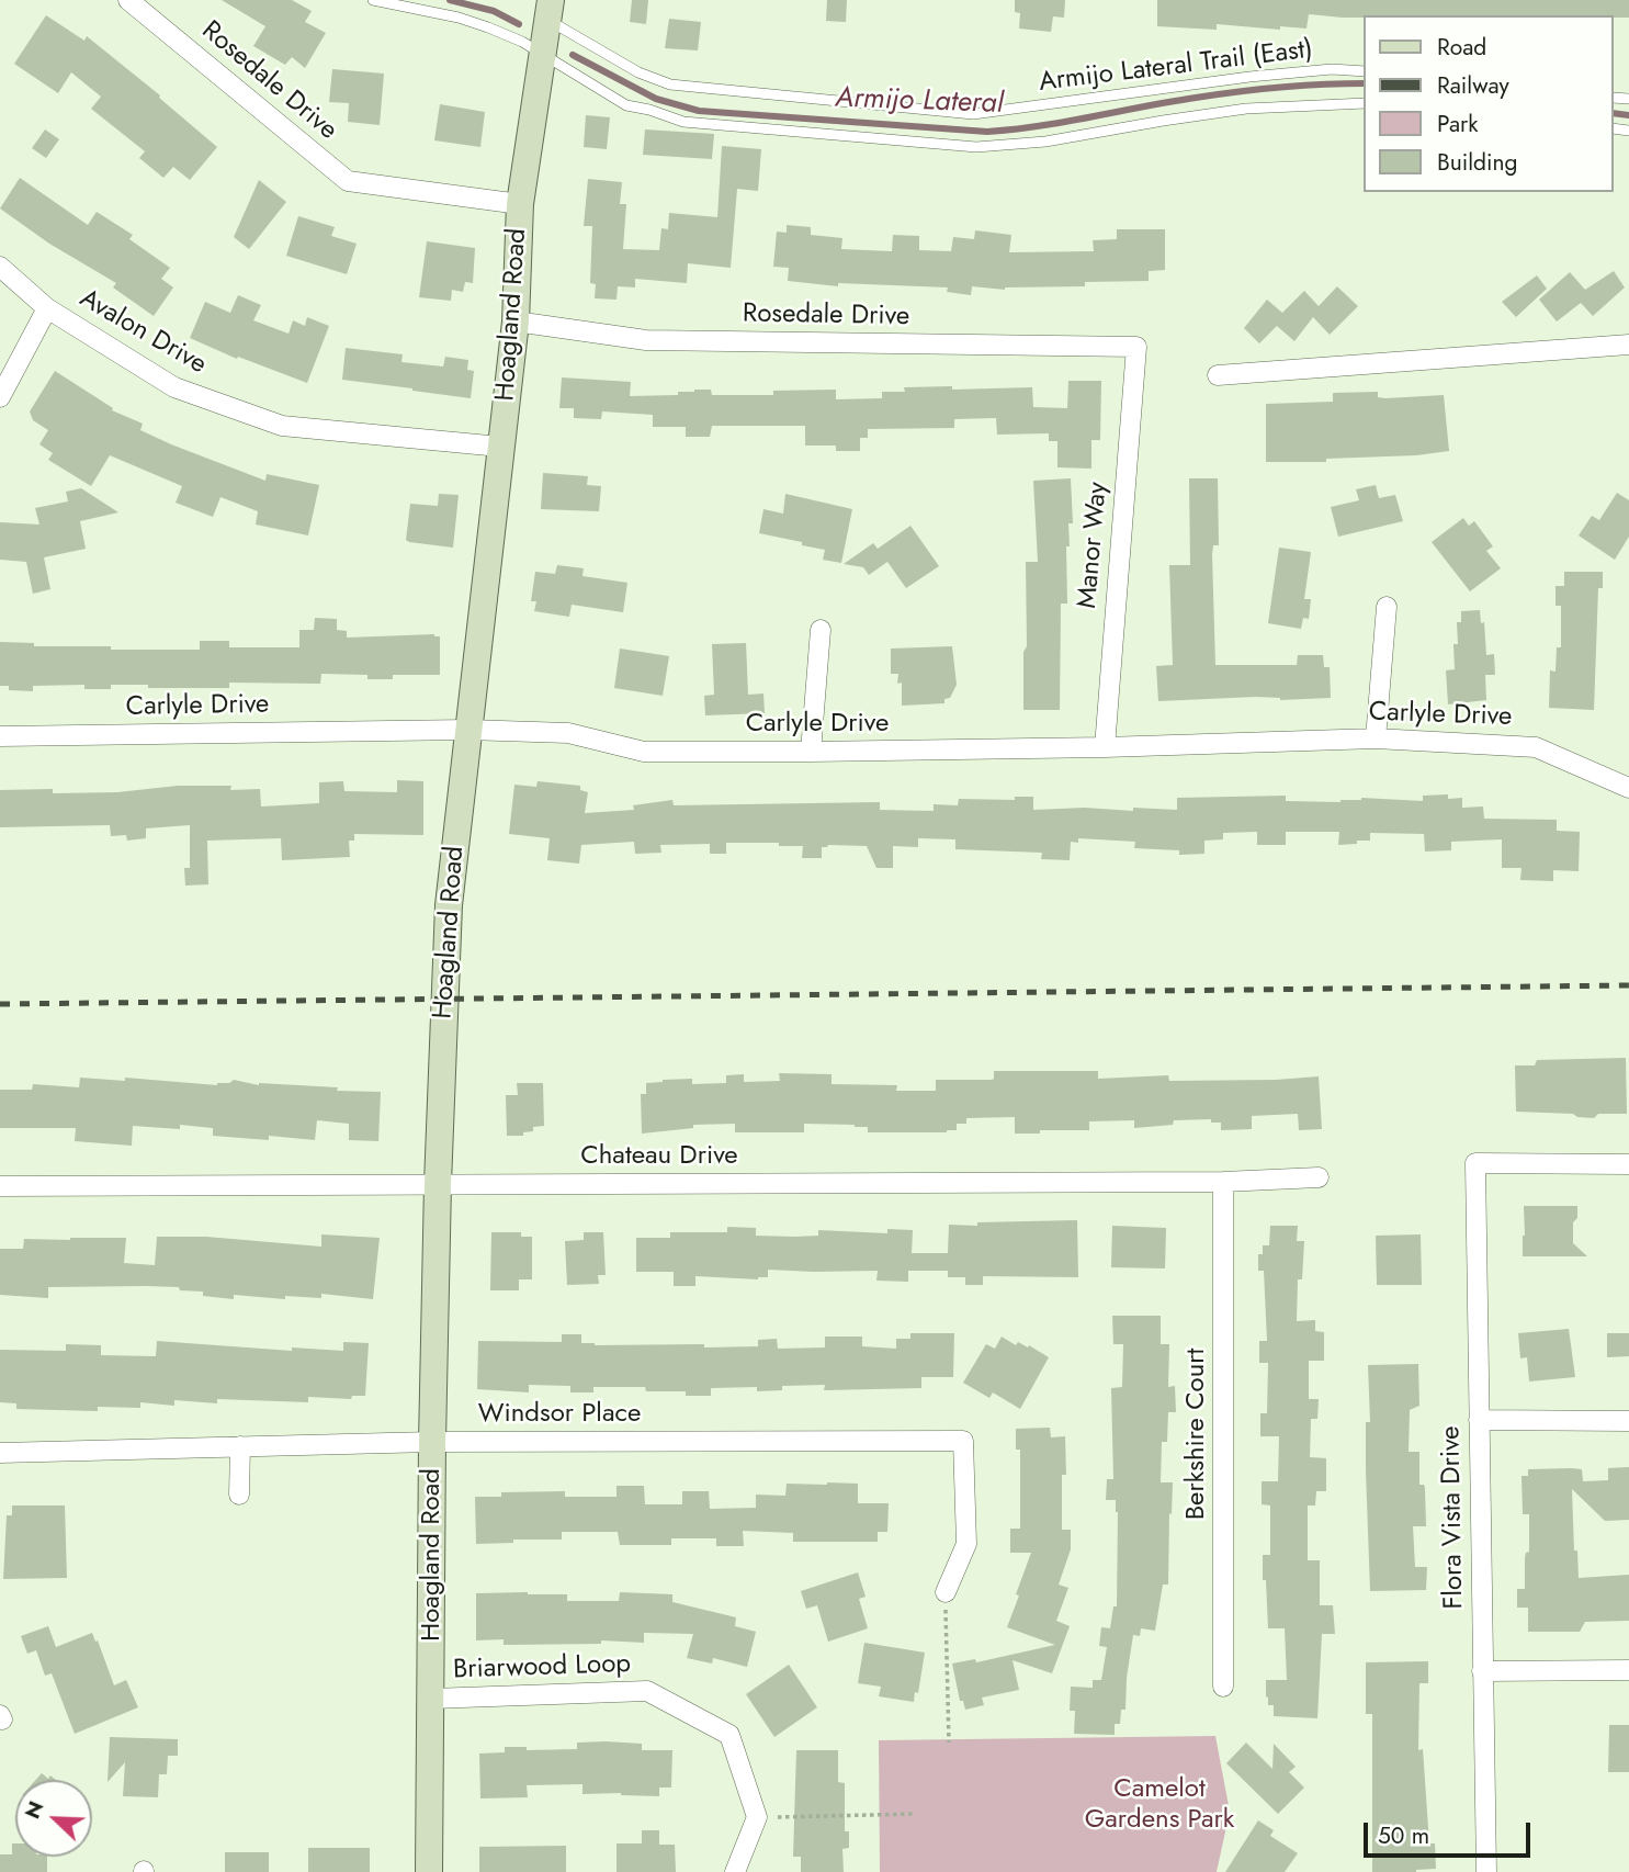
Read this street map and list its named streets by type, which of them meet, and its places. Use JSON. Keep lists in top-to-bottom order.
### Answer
{
  "streets": {
    "street": [
      "Rosedale Drive",
      "Hoagland Road",
      "Avalon Drive",
      "Manor Way",
      "Carlyle Drive",
      "Chateau Drive",
      "Windsor Place",
      "Berkshire Court",
      "Flora Vista Drive",
      "Briarwood Loop"
    ],
    "lane": ["Armijo Lateral Trail (East)"]
  },
  "crossings": [
    ["Armijo Lateral Trail (East)", "Hoagland Road"],
    ["Rosedale Drive", "Hoagland Road"],
    ["Rosedale Drive", "Manor Way"],
    ["Hoagland Road", "Avalon Drive"],
    ["Hoagland Road", "Carlyle Drive"],
    ["Hoagland Road", "Chateau Drive"],
    ["Hoagland Road", "Windsor Place"],
    ["Hoagland Road", "Briarwood Loop"],
    ["Manor Way", "Carlyle Drive"],
    ["Chateau Drive", "Berkshire Court"]
  ],
  "water": ["Armijo Lateral"],
  "parks": ["Camelot Gardens Park"],
  "legend": [
    "Road",
    "Railway",
    "Park",
    "Building"
  ],
  "scale_bar": "50 m",
  "north": "top left"
}
